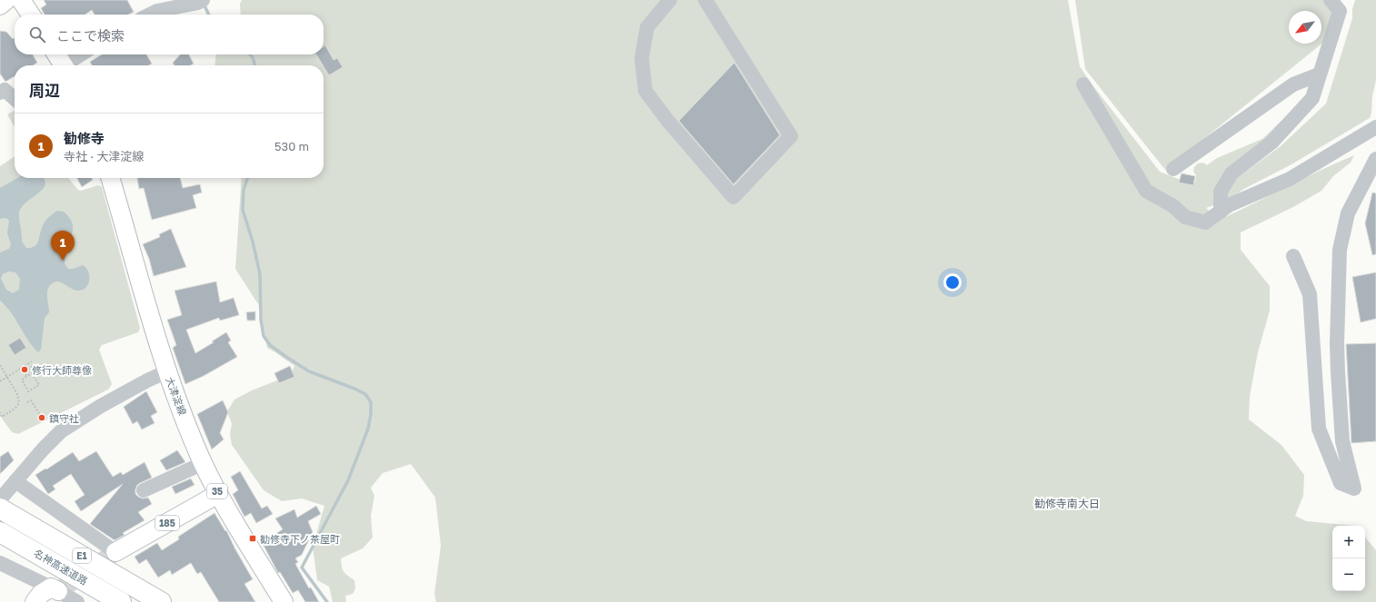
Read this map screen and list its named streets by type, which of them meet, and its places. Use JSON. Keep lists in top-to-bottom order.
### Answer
{
  "streets": {
    "highway": ["E1", "名神高速道路"],
    "main road": ["大津淀線", "35", "185"]
  },
  "crossings": [
    ["大津淀線", "185"]
  ],
  "districts": ["勧修寺南大日"],
  "places": {
    "other": ["修行大師尊像", "鎮守社"],
    "transit": ["勧修寺下ノ茶屋町"]
  },
  "north": "bottom left",
  "page": {
    "search": "ここで検索",
    "heading": "周辺",
    "list": [
      {
        "mark": "1",
        "name": "勧修寺",
        "note": "寺社 · 大津淀線",
        "value": "530 m"
      }
    ],
    "pins": "1",
    "map_buttons": ["+", "−"]
  }
}
